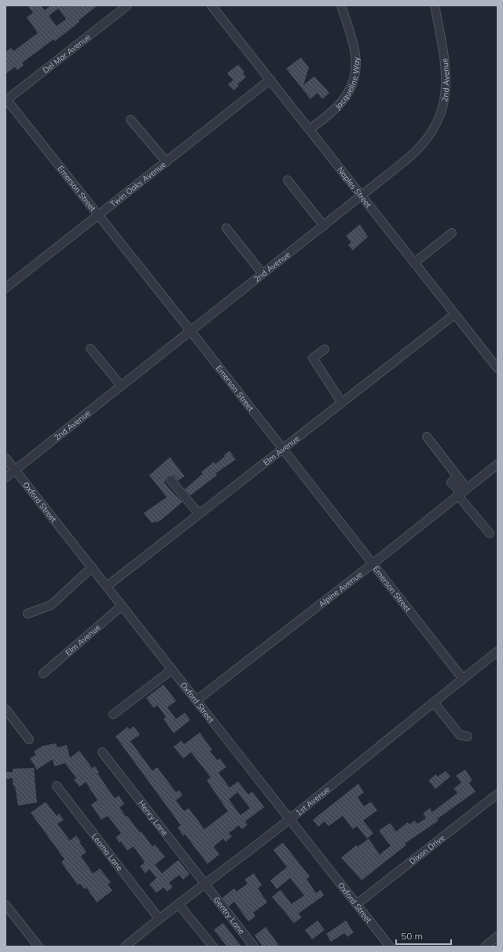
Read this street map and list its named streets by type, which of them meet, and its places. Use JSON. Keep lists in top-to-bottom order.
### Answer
{
  "streets": {
    "street": [
      "Del Mar Avenue",
      "2nd Avenue",
      "Jacqueline Way",
      "Twin Oaks Avenue",
      "Naples Street",
      "Emerson Street",
      "Elm Avenue",
      "Oxford Street",
      "Alpine Avenue",
      "1st Avenue",
      "Henry Lane",
      "Dixon Drive",
      "Leoma Lane",
      "Gentry Lane"
    ]
  },
  "crossings": [
    ["Del Mar Avenue", "Emerson Street"],
    ["2nd Avenue", "Naples Street"],
    ["2nd Avenue", "Emerson Street"],
    ["2nd Avenue", "Oxford Street"],
    ["Jacqueline Way", "Naples Street"],
    ["Twin Oaks Avenue", "Naples Street"],
    ["Twin Oaks Avenue", "Emerson Street"],
    ["Naples Street", "Elm Avenue"],
    ["Emerson Street", "Elm Avenue"],
    ["Emerson Street", "Alpine Avenue"],
    ["Emerson Street", "1st Avenue"],
    ["Elm Avenue", "Oxford Street"],
    ["Oxford Street", "Alpine Avenue"],
    ["Oxford Street", "1st Avenue"],
    ["Oxford Street", "Dixon Drive"],
    ["1st Avenue", "Henry Lane"],
    ["1st Avenue", "Leoma Lane"],
    ["1st Avenue", "Gentry Lane"],
    ["Henry Lane", "Gentry Lane"]
  ],
  "scale_bar": "50 m"
}
